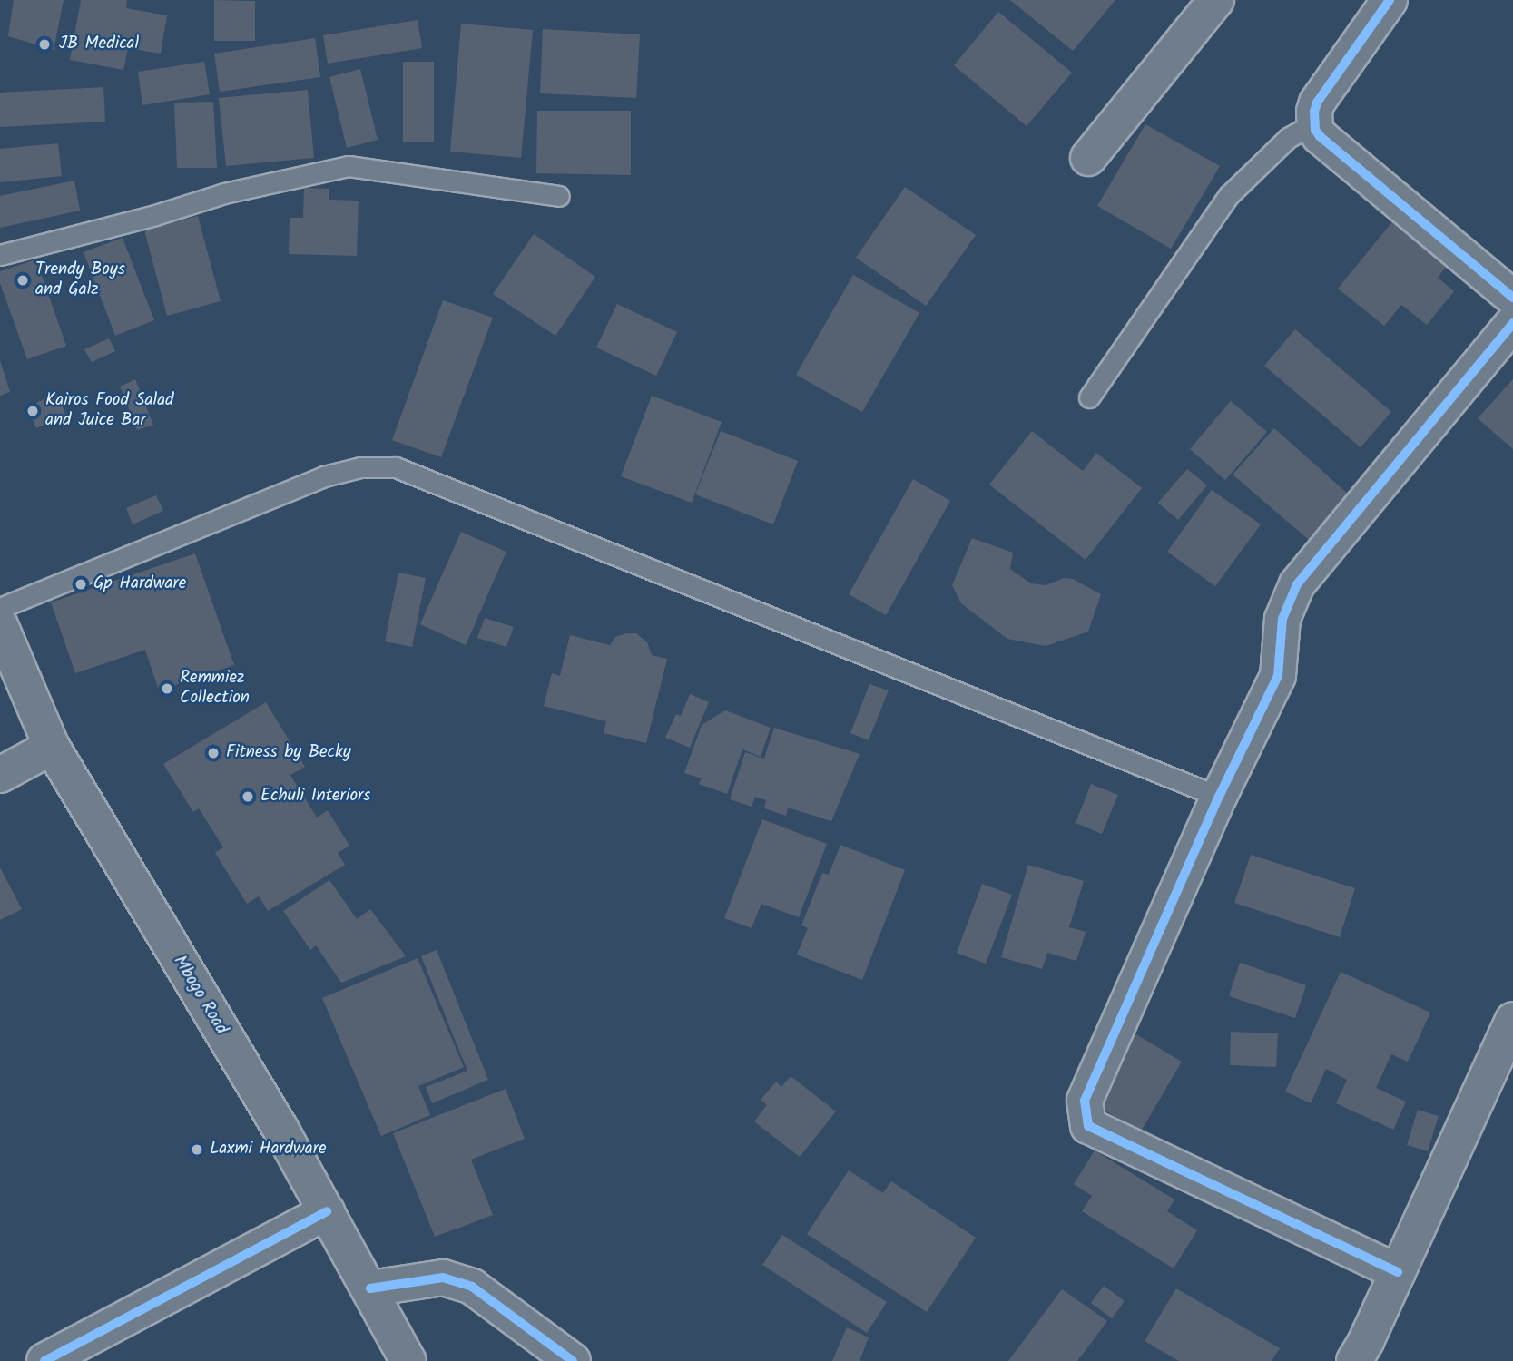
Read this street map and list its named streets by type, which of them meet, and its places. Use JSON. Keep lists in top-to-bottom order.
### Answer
{
  "streets": {
    "street": ["Mbogo Road"]
  },
  "places": [
    "JB Medical",
    "Trendy Boys and Galz",
    "Kairos Food Salad and Juice Bar",
    "Gp Hardware",
    "Remmiez Collection",
    "Fitness by Becky",
    "Echuli Interiors",
    "Laxmi Hardware"
  ]
}
